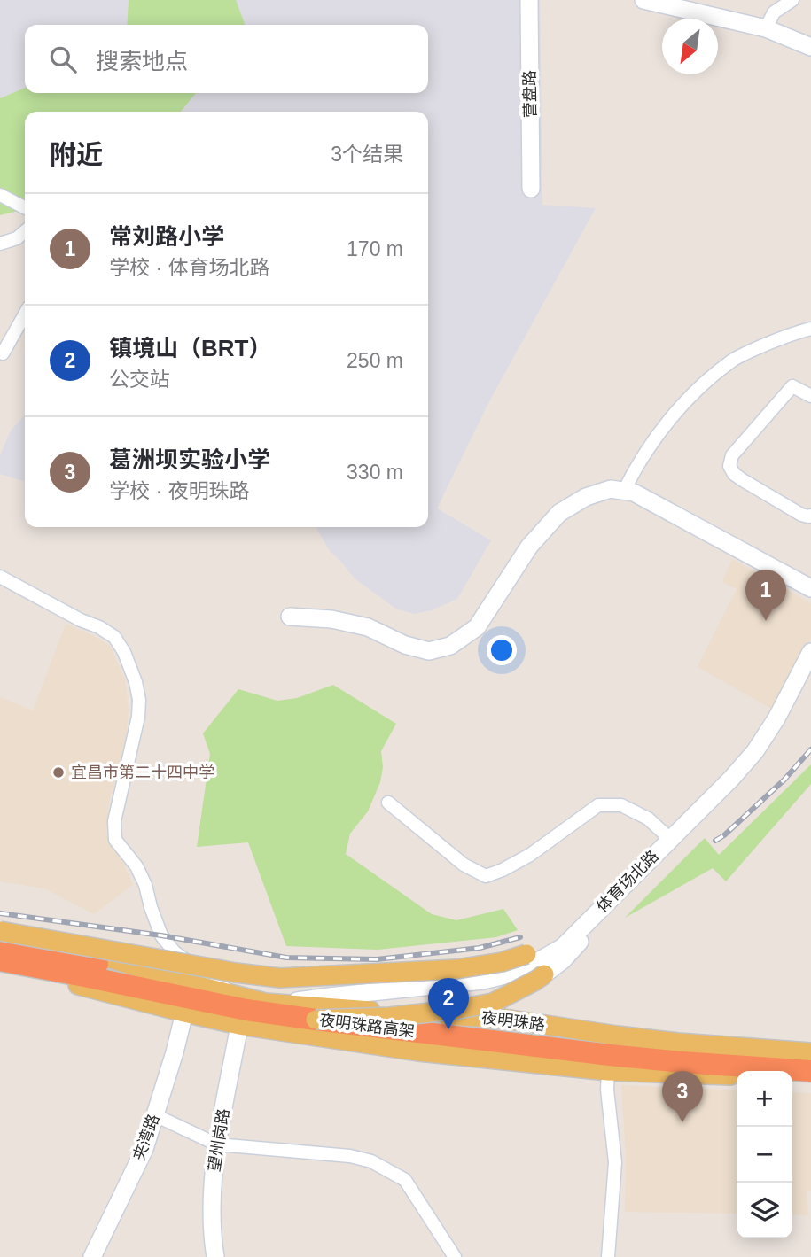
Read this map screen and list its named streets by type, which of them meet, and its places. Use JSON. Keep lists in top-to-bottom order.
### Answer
{
  "streets": {
    "highway": ["夜明珠路高架"],
    "main road": ["夜明珠路"],
    "street": [
      "营盘路",
      "体育场北路",
      "夹湾路",
      "望州岗路"
    ]
  },
  "crossings": [
    ["体育场北路", "夜明珠路"]
  ],
  "places": ["宜昌市第二十四中学"],
  "north": "bottom left",
  "page": {
    "search": "搜索地点",
    "heading": ["附近", "3个结果"],
    "list": [
      {
        "mark": "1",
        "name": "常刘路小学",
        "note": "学校 · 体育场北路",
        "value": "170 m"
      },
      {
        "mark": "2",
        "name": "镇境山（BRT）",
        "note": "公交站",
        "value": "250 m"
      },
      {
        "mark": "3",
        "name": "葛洲坝实验小学",
        "note": "学校 · 夜明珠路",
        "value": "330 m"
      }
    ],
    "pins": ["1", "2", "3"],
    "map_buttons": ["+", "−"]
  }
}
